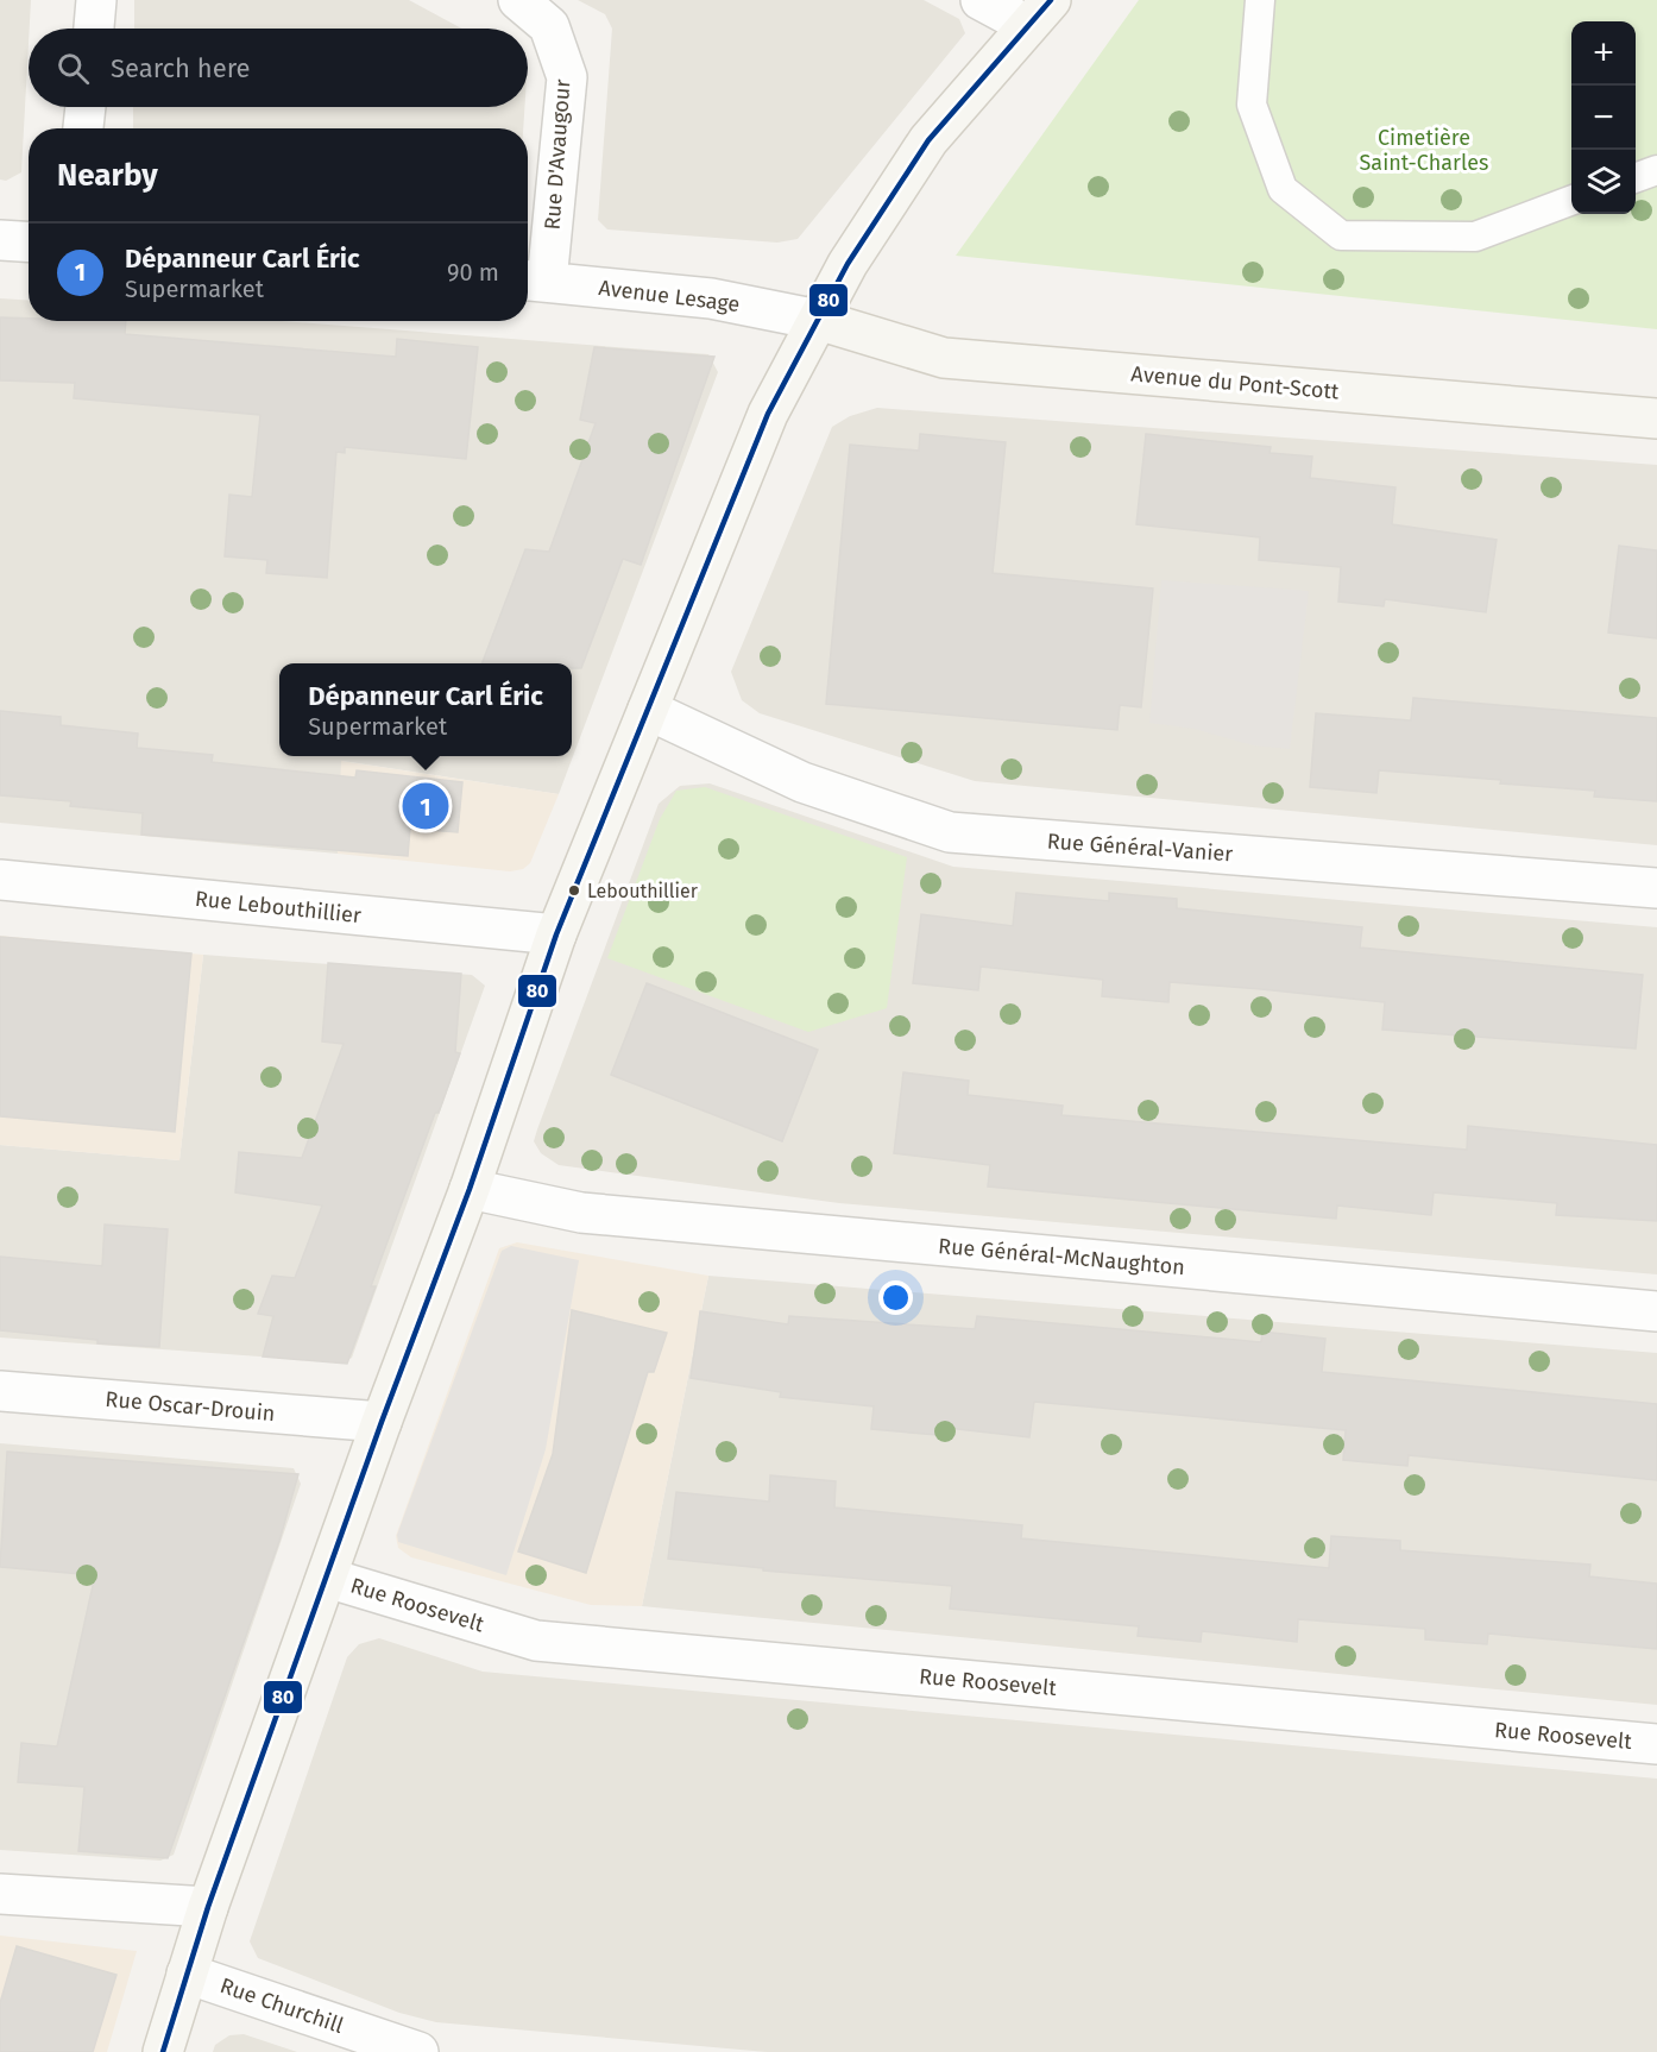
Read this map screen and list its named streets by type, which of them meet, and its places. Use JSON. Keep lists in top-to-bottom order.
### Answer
{
  "streets": {
    "street": [
      "Rue D'Avaugour",
      "Avenue Lesage",
      "Avenue du Pont-Scott",
      "Rue Général-Vanier",
      "Rue Lebouthillier",
      "Rue Général-McNaughton",
      "Rue Oscar-Drouin",
      "Rue Roosevelt",
      "Rue Churchill"
    ]
  },
  "crossings": [
    ["Rue D'Avaugour", "Avenue Lesage"],
    ["Avenue Lesage", "Avenue du Pont-Scott"]
  ],
  "parks": ["Cimetière Saint-Charles"],
  "places": ["Lebouthillier"],
  "lines": ["transit line 80"],
  "page": {
    "map_buttons": ["+", "−"],
    "search": "Search here",
    "heading": "Nearby",
    "list": [
      {
        "mark": "1",
        "name": "Dépanneur Carl Éric",
        "note": "Supermarket",
        "value": "90 m"
      }
    ],
    "popup": ["Dépanneur Carl Éric", "Supermarket"],
    "pins": "1"
  }
}
